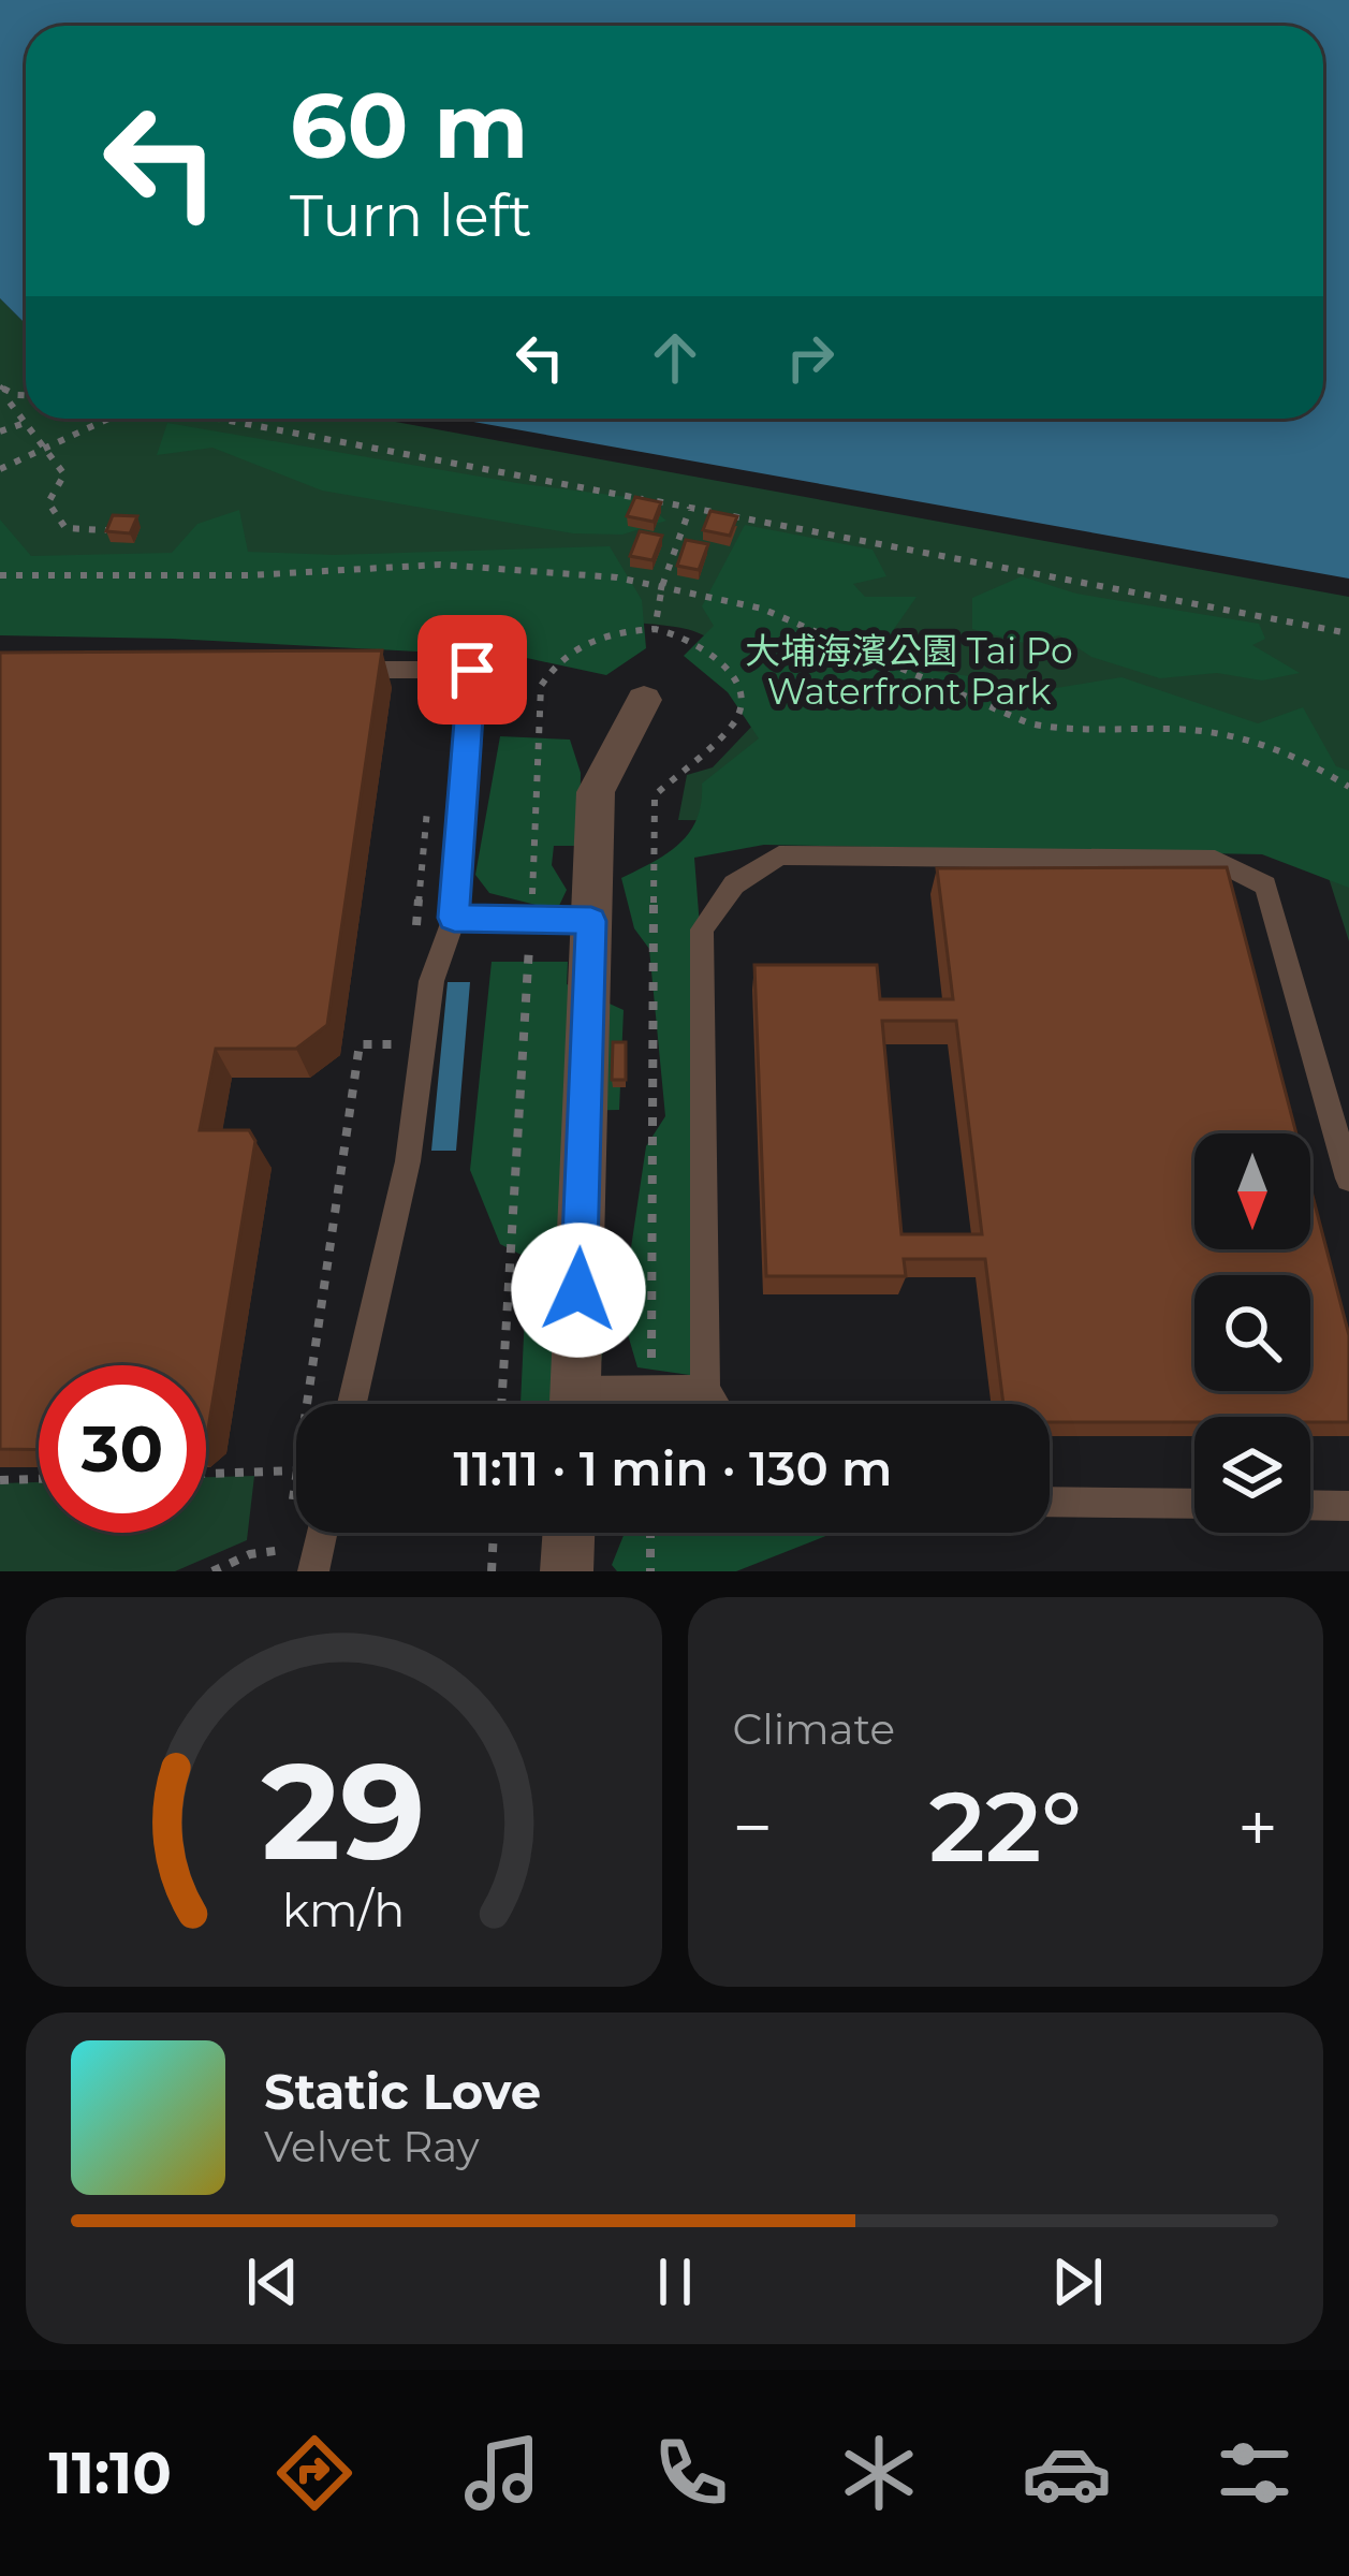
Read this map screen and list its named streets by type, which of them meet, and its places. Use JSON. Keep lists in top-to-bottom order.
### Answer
{
  "parks": ["大埔海濱公園 Tai Po Waterfront Park"],
  "north": "bottom",
  "page": {
    "turn": ["60 m", "Turn left"],
    "limit": "30",
    "trip": "11:11 · 1 min · 130 m",
    "tile": "Climate",
    "heat": ["−", "22°", "+"],
    "song": ["Static Love", "Velvet Ray"],
    "tabs": "11:10",
    "gauge": ["29", "km/h"]
  }
}
